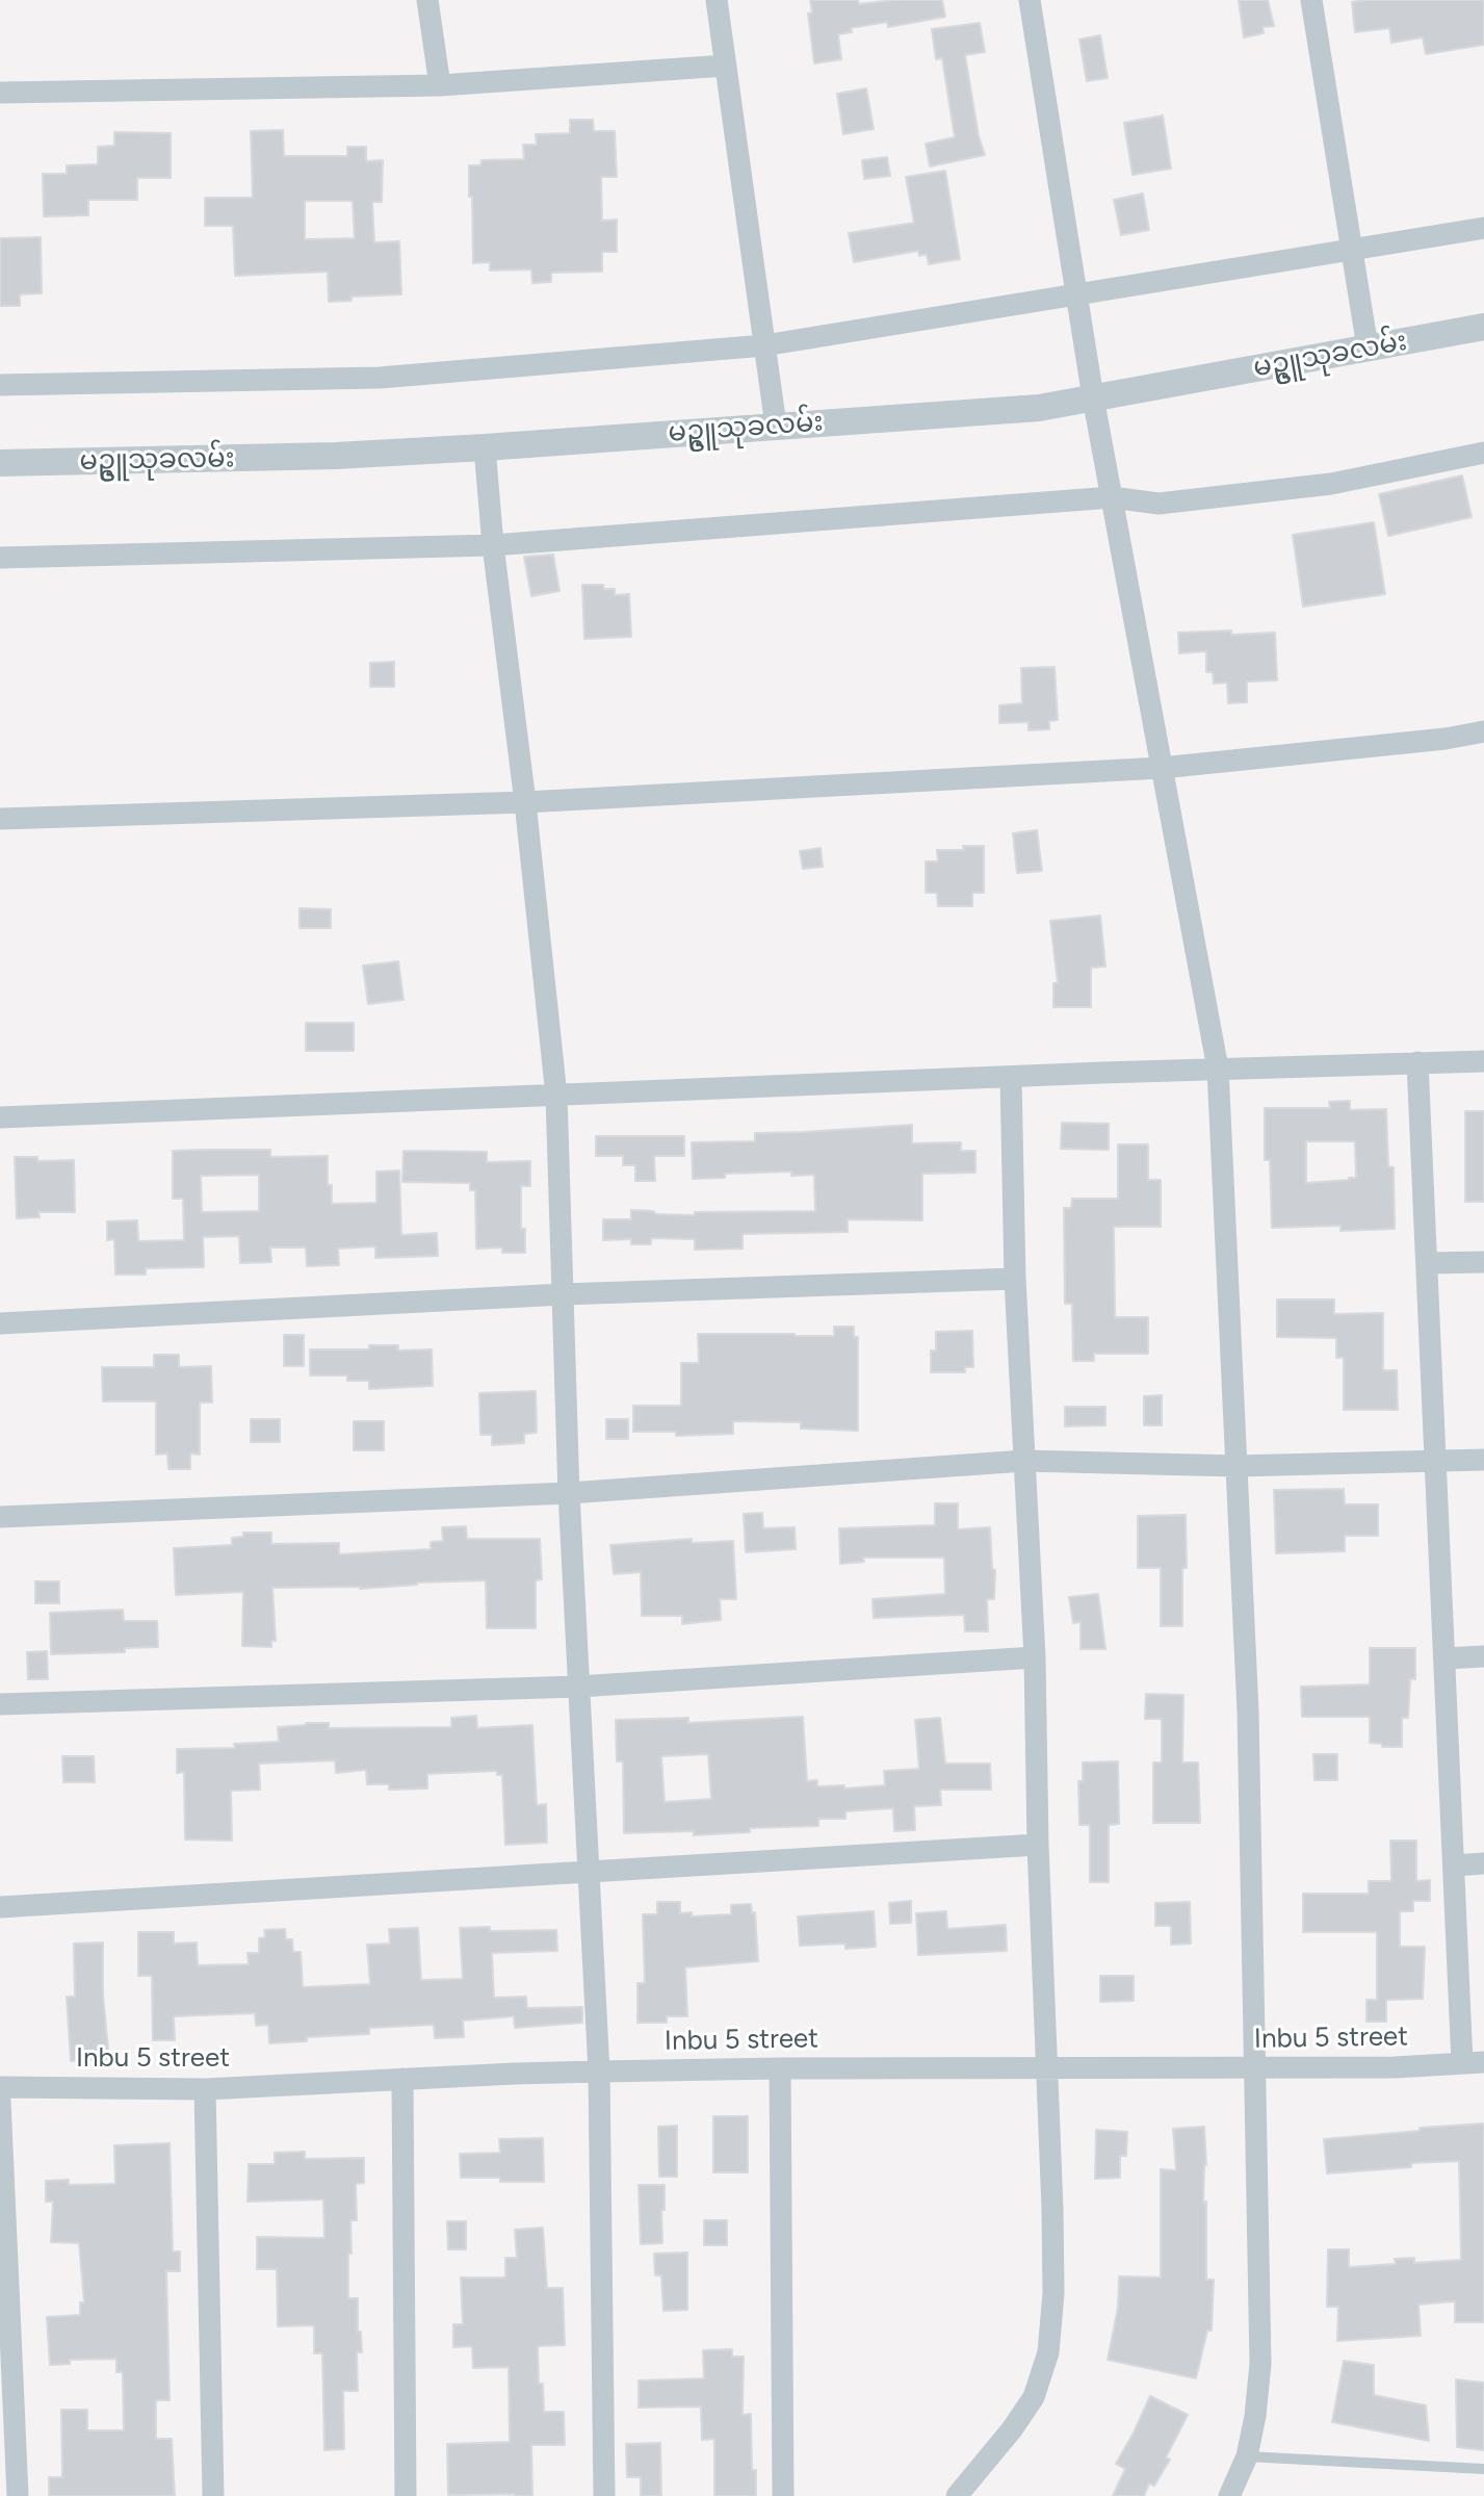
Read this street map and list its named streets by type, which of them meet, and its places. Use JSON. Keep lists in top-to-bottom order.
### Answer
{
  "streets": {
    "street": ["မဥ္ဇူသုခလမ်း", "Inbu 5 street"]
  }
}
